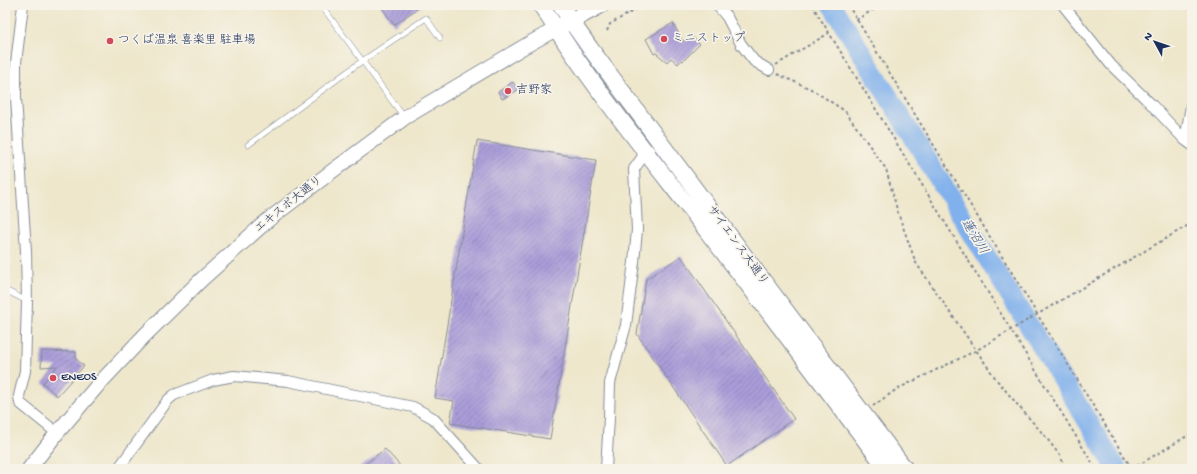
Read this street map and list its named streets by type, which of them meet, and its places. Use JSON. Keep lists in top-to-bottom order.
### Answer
{
  "streets": {
    "main road": ["エキスポ大通り", "サイエンス大通り"]
  },
  "crossings": [
    ["エキスポ大通り", "サイエンス大通り"]
  ],
  "water": ["蓮沼川"],
  "places": [
    "ミニストップ",
    "つくば温泉 喜楽里 駐車場",
    "吉野家",
    "ENEOS"
  ],
  "north": "top left"
}
